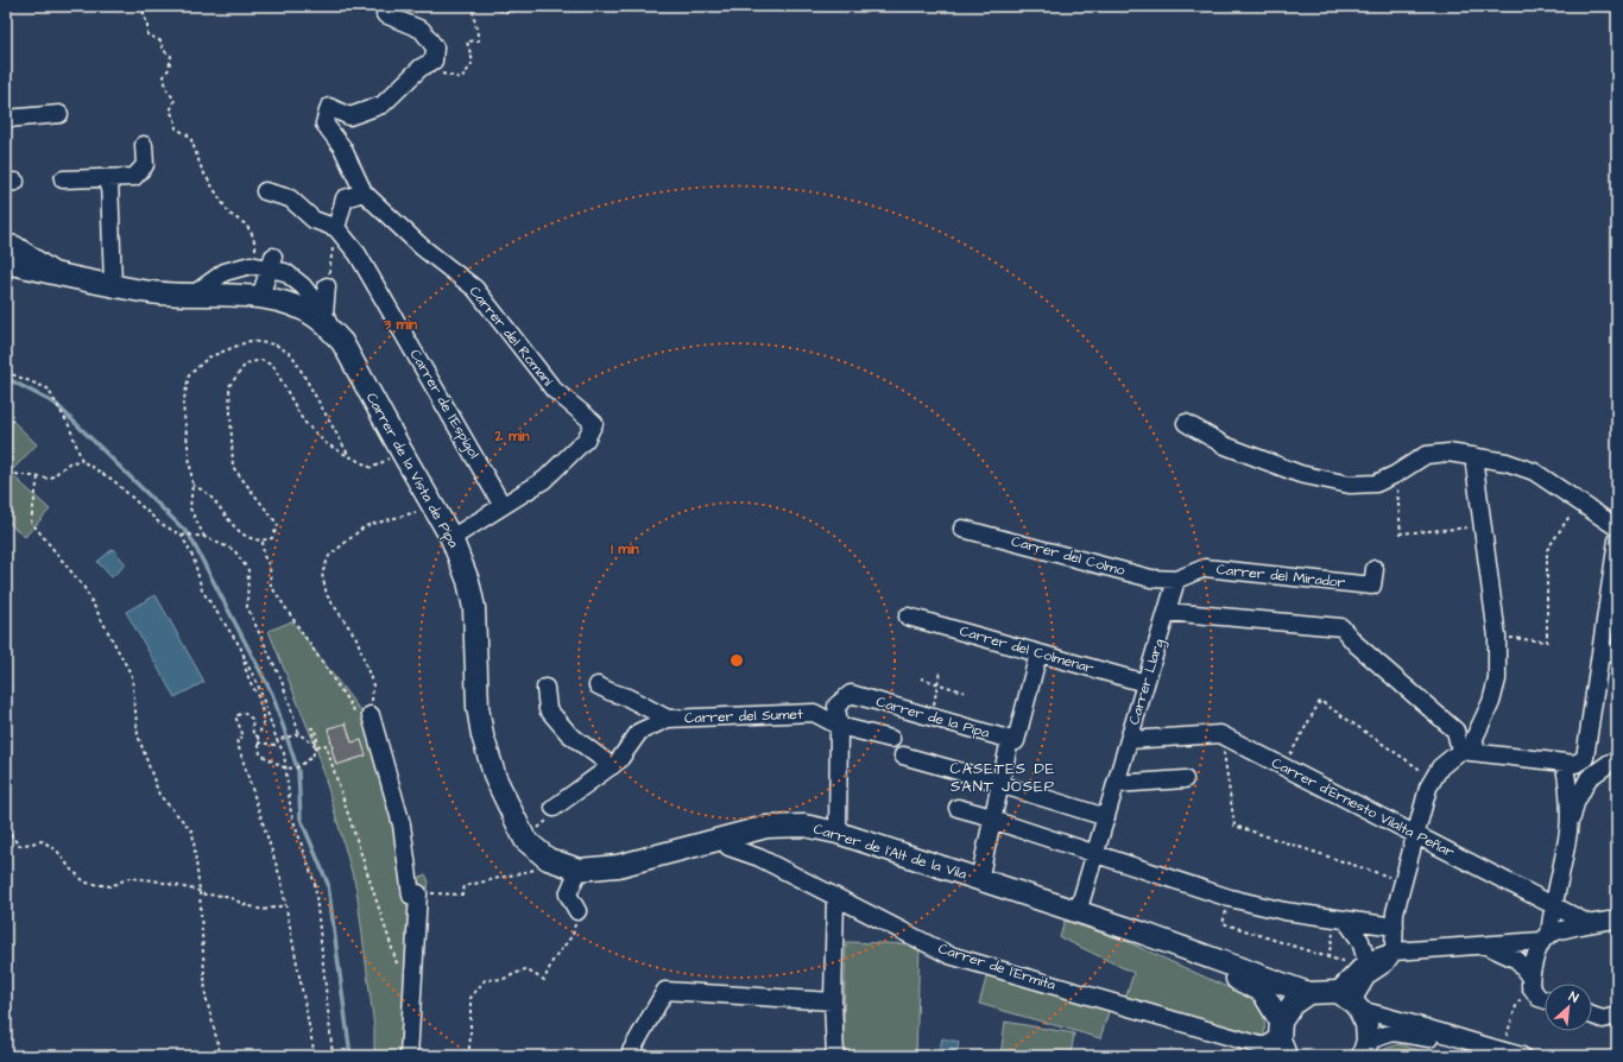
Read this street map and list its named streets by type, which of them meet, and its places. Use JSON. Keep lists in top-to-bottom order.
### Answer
{
  "streets": {
    "main road": ["Carrer de la Vista de Pipa", "Carrer de l'Alt de la Vila"],
    "street": [
      "Carrer del Romaní",
      "Carrer de l'Espígol",
      "Carrer del Colmo",
      "Carrer del Mirador",
      "Carrer del Colmenar",
      "Carrer Llarg",
      "Carrer del Sumet",
      "Carrer de la Pipa",
      "Carrer d'Ernesto Vilalta Peñar",
      "Carrer de l'Ermita"
    ]
  },
  "crossings": [
    ["Carrer del Romaní", "Carrer de l'Espígol"],
    ["Carrer de la Vista de Pipa", "Carrer de l'Alt de la Vila"],
    ["Carrer del Colmo", "Carrer del Mirador"],
    ["Carrer del Colmo", "Carrer Llarg"],
    ["Carrer del Mirador", "Carrer Llarg"],
    ["Carrer del Colmenar", "Carrer Llarg"],
    ["Carrer Llarg", "Carrer de l'Alt de la Vila"],
    ["Carrer del Sumet", "Carrer de la Pipa"],
    ["Carrer de l'Alt de la Vila", "Carrer de l'Ermita"]
  ],
  "districts": ["CASETES DE SANT JOSEP"],
  "north": "top right",
  "rings": ["3 min", "2 min", "1 min"]
}
